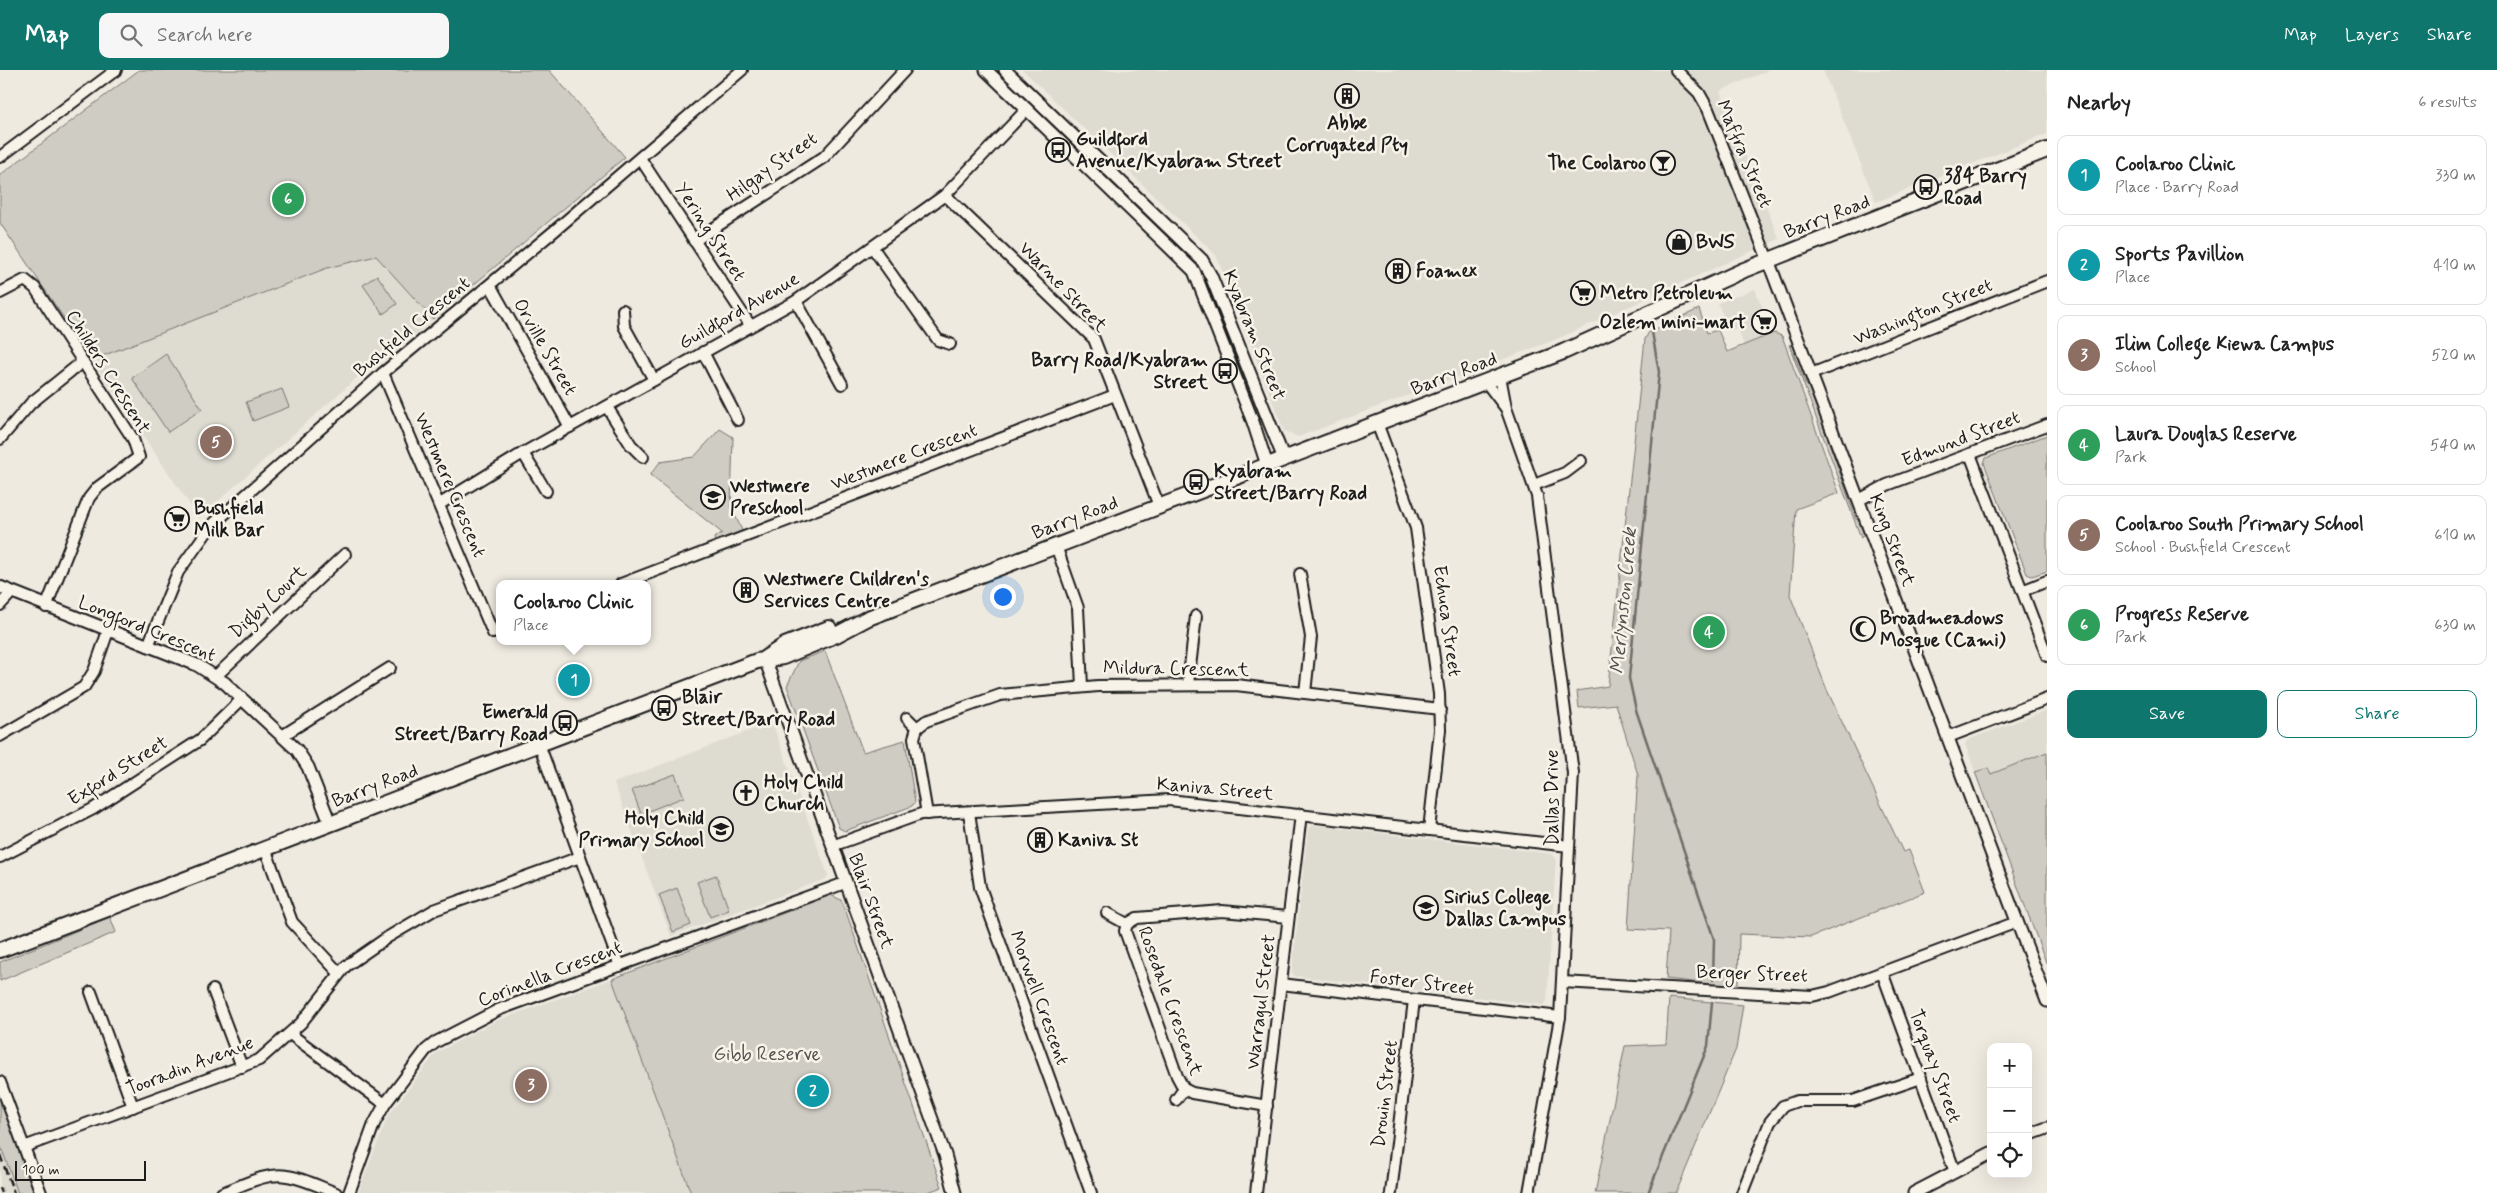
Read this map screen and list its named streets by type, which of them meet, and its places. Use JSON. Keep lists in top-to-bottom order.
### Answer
{
  "streets": {
    "main road": ["Barry Road"],
    "street": [
      "Maffra Street",
      "Hilgay Street",
      "Yering Street",
      "Warne Street",
      "Guildford Avenue",
      "Washington Street",
      "Bushfield Crescent",
      "Kyabram Street",
      "Orville Street",
      "Childers Crescent",
      "Edmund Street",
      "Westmere Crescent",
      "King Street",
      "Digby Court",
      "Echuca Street",
      "Longford Crescent",
      "Mildura Crescent",
      "Exford Street",
      "Kaniva Street",
      "Dallas Drive",
      "Blair Street",
      "Corinella Crescent",
      "Berger Street",
      "Foster Street",
      "Morwell Crescent",
      "Rosedale Crescent",
      "Warragul Street",
      "Tooradin Avenue",
      "Torquay Street",
      "Drouin Street"
    ]
  },
  "crossings": [
    ["Maffra Street", "Barry Road"],
    ["Maffra Street", "King Street"],
    ["Hilgay Street", "Yering Street"],
    ["Barry Road", "Warne Street"],
    ["Barry Road", "Kyabram Street"],
    ["Barry Road", "King Street"],
    ["Barry Road", "Echuca Street"],
    ["Barry Road", "Longford Crescent"],
    ["Barry Road", "Dallas Drive"],
    ["Barry Road", "Blair Street"],
    ["Yering Street", "Guildford Avenue"],
    ["Yering Street", "Bushfield Crescent"],
    ["Warne Street", "Guildford Avenue"],
    ["Warne Street", "Westmere Crescent"],
    ["Guildford Avenue", "Kyabram Street"],
    ["Guildford Avenue", "Orville Street"],
    ["Guildford Avenue", "Westmere Crescent"],
    ["Washington Street", "King Street"],
    ["Bushfield Crescent", "Orville Street"],
    ["Bushfield Crescent", "Westmere Crescent"],
    ["Bushfield Crescent", "Longford Crescent"],
    ["Childers Crescent", "Longford Crescent"],
    ["Edmund Street", "King Street"],
    ["King Street", "Berger Street"],
    ["Digby Court", "Longford Crescent"],
    ["Echuca Street", "Mildura Crescent"],
    ["Echuca Street", "Kaniva Street"],
    ["Longford Crescent", "Exford Street"],
    ["Kaniva Street", "Dallas Drive"],
    ["Kaniva Street", "Blair Street"],
    ["Kaniva Street", "Morwell Crescent"],
    ["Kaniva Street", "Warragul Street"],
    ["Dallas Drive", "Berger Street"],
    ["Dallas Drive", "Foster Street"],
    ["Blair Street", "Corinella Crescent"],
    ["Berger Street", "Torquay Street"],
    ["Foster Street", "Warragul Street"],
    ["Foster Street", "Drouin Street"],
    ["Rosedale Crescent", "Warragul Street"]
  ],
  "water": ["Merlynston Creek"],
  "parks": ["Gibb Reserve"],
  "places": {
    "building": [
      "Abbe Corrugated Pty",
      "Foamex",
      "Westmere Children's Services Centre",
      "Kaniva St"
    ],
    "bus stop": [
      "Guildford Avenue/Kyabram Street",
      "384 Barry Road",
      "Barry Road/Kyabram Street",
      "Kyabram Street/Barry Road",
      "Blair Street/Barry Road",
      "Emerald Street/Barry Road"
    ],
    "bar": ["The Coolaroo"],
    "shop": ["BWS"],
    "supermarket": ["Metro Petroleum", "Ozlem mini-mart", "Bushfield Milk Bar"],
    "school or university": ["Westmere Preschool", "Holy Child Primary School", "Sirius College Dallas Campus"],
    "mosque": ["Broadmeadows Mosque (Cami)"],
    "church": ["Holy Child Church"]
  },
  "scale_bar": "100 m",
  "page": {
    "header": "Map",
    "search": "Search here",
    "nav": ["Map", "Layers", "Share"],
    "heading": ["Nearby", "6 results"],
    "list": [
      {
        "mark": "1",
        "name": "Coolaroo Clinic",
        "note": "Place · Barry Road",
        "value": "330 m"
      },
      {
        "mark": "2",
        "name": "Sports Pavillion",
        "note": "Place",
        "value": "410 m"
      },
      {
        "mark": "3",
        "name": "Ilim College Kiewa Campus",
        "note": "School",
        "value": "520 m"
      },
      {
        "mark": "4",
        "name": "Laura Douglas Reserve",
        "note": "Park",
        "value": "540 m"
      },
      {
        "mark": "5",
        "name": "Coolaroo South Primary School",
        "note": "School · Bushfield Crescent",
        "value": "610 m"
      },
      {
        "mark": "6",
        "name": "Progress Reserve",
        "note": "Park",
        "value": "630 m"
      }
    ],
    "pins": [
      "6",
      "5",
      "4",
      "1",
      "3",
      "2"
    ],
    "popup": ["Coolaroo Clinic", "Place"],
    "buttons": ["Save", "Share"],
    "map_buttons": ["+", "−"],
    "scale": "100 m"
  }
}
